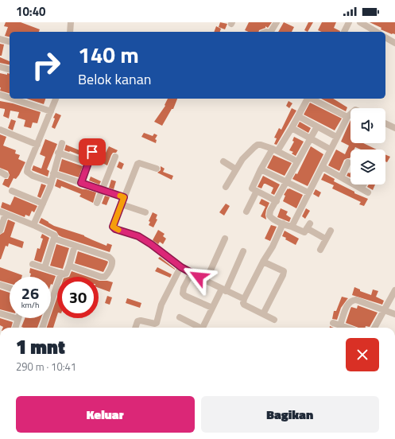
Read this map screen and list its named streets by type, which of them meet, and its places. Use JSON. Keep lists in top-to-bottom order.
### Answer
{
  "page": {
    "status": "10:40",
    "turn": ["140 m", "Belok kanan"],
    "speed": "26 km/h",
    "limit": "30",
    "heading": ["1 mnt", "290 m · 10:41"],
    "buttons": ["Keluar", "Bagikan"]
  }
}
